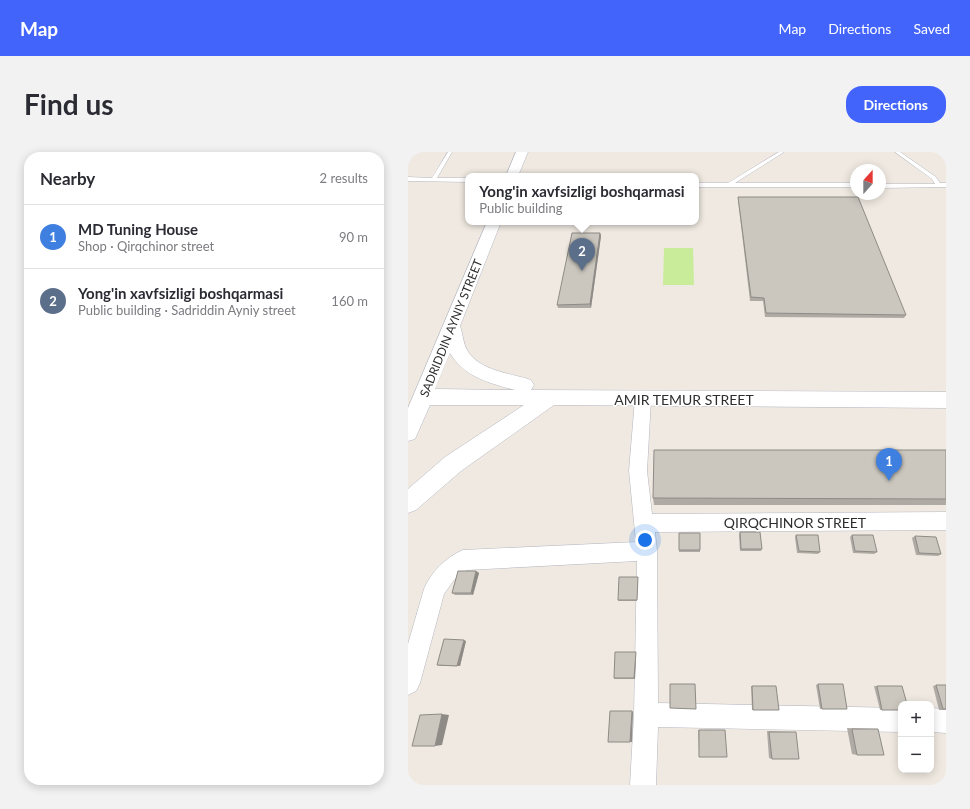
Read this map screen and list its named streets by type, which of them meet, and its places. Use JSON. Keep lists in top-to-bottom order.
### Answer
{
  "streets": {
    "street": ["SADRIDDIN AYNIY STREET", "AMIR TEMUR STREET", "QIRQCHINOR STREET"]
  },
  "crossings": [
    ["SADRIDDIN AYNIY STREET", "AMIR TEMUR STREET"]
  ],
  "north": "top",
  "page": {
    "header": "Map",
    "nav": ["Map", "Directions", "Saved"],
    "buttons": "Directions",
    "title": "Find us",
    "heading": ["Nearby", "2 results"],
    "popup": ["Yong'in xavfsizligi boshqarmasi", "Public building"],
    "list": [
      {
        "mark": "1",
        "name": "MD Tuning House",
        "note": "Shop · Qirqchinor street",
        "value": "90 m"
      },
      {
        "mark": "2",
        "name": "Yong'in xavfsizligi boshqarmasi",
        "note": "Public building · Sadriddin Ayniy street",
        "value": "160 m"
      }
    ],
    "pins": ["2", "1"],
    "map_buttons": ["+", "−"]
  }
}
